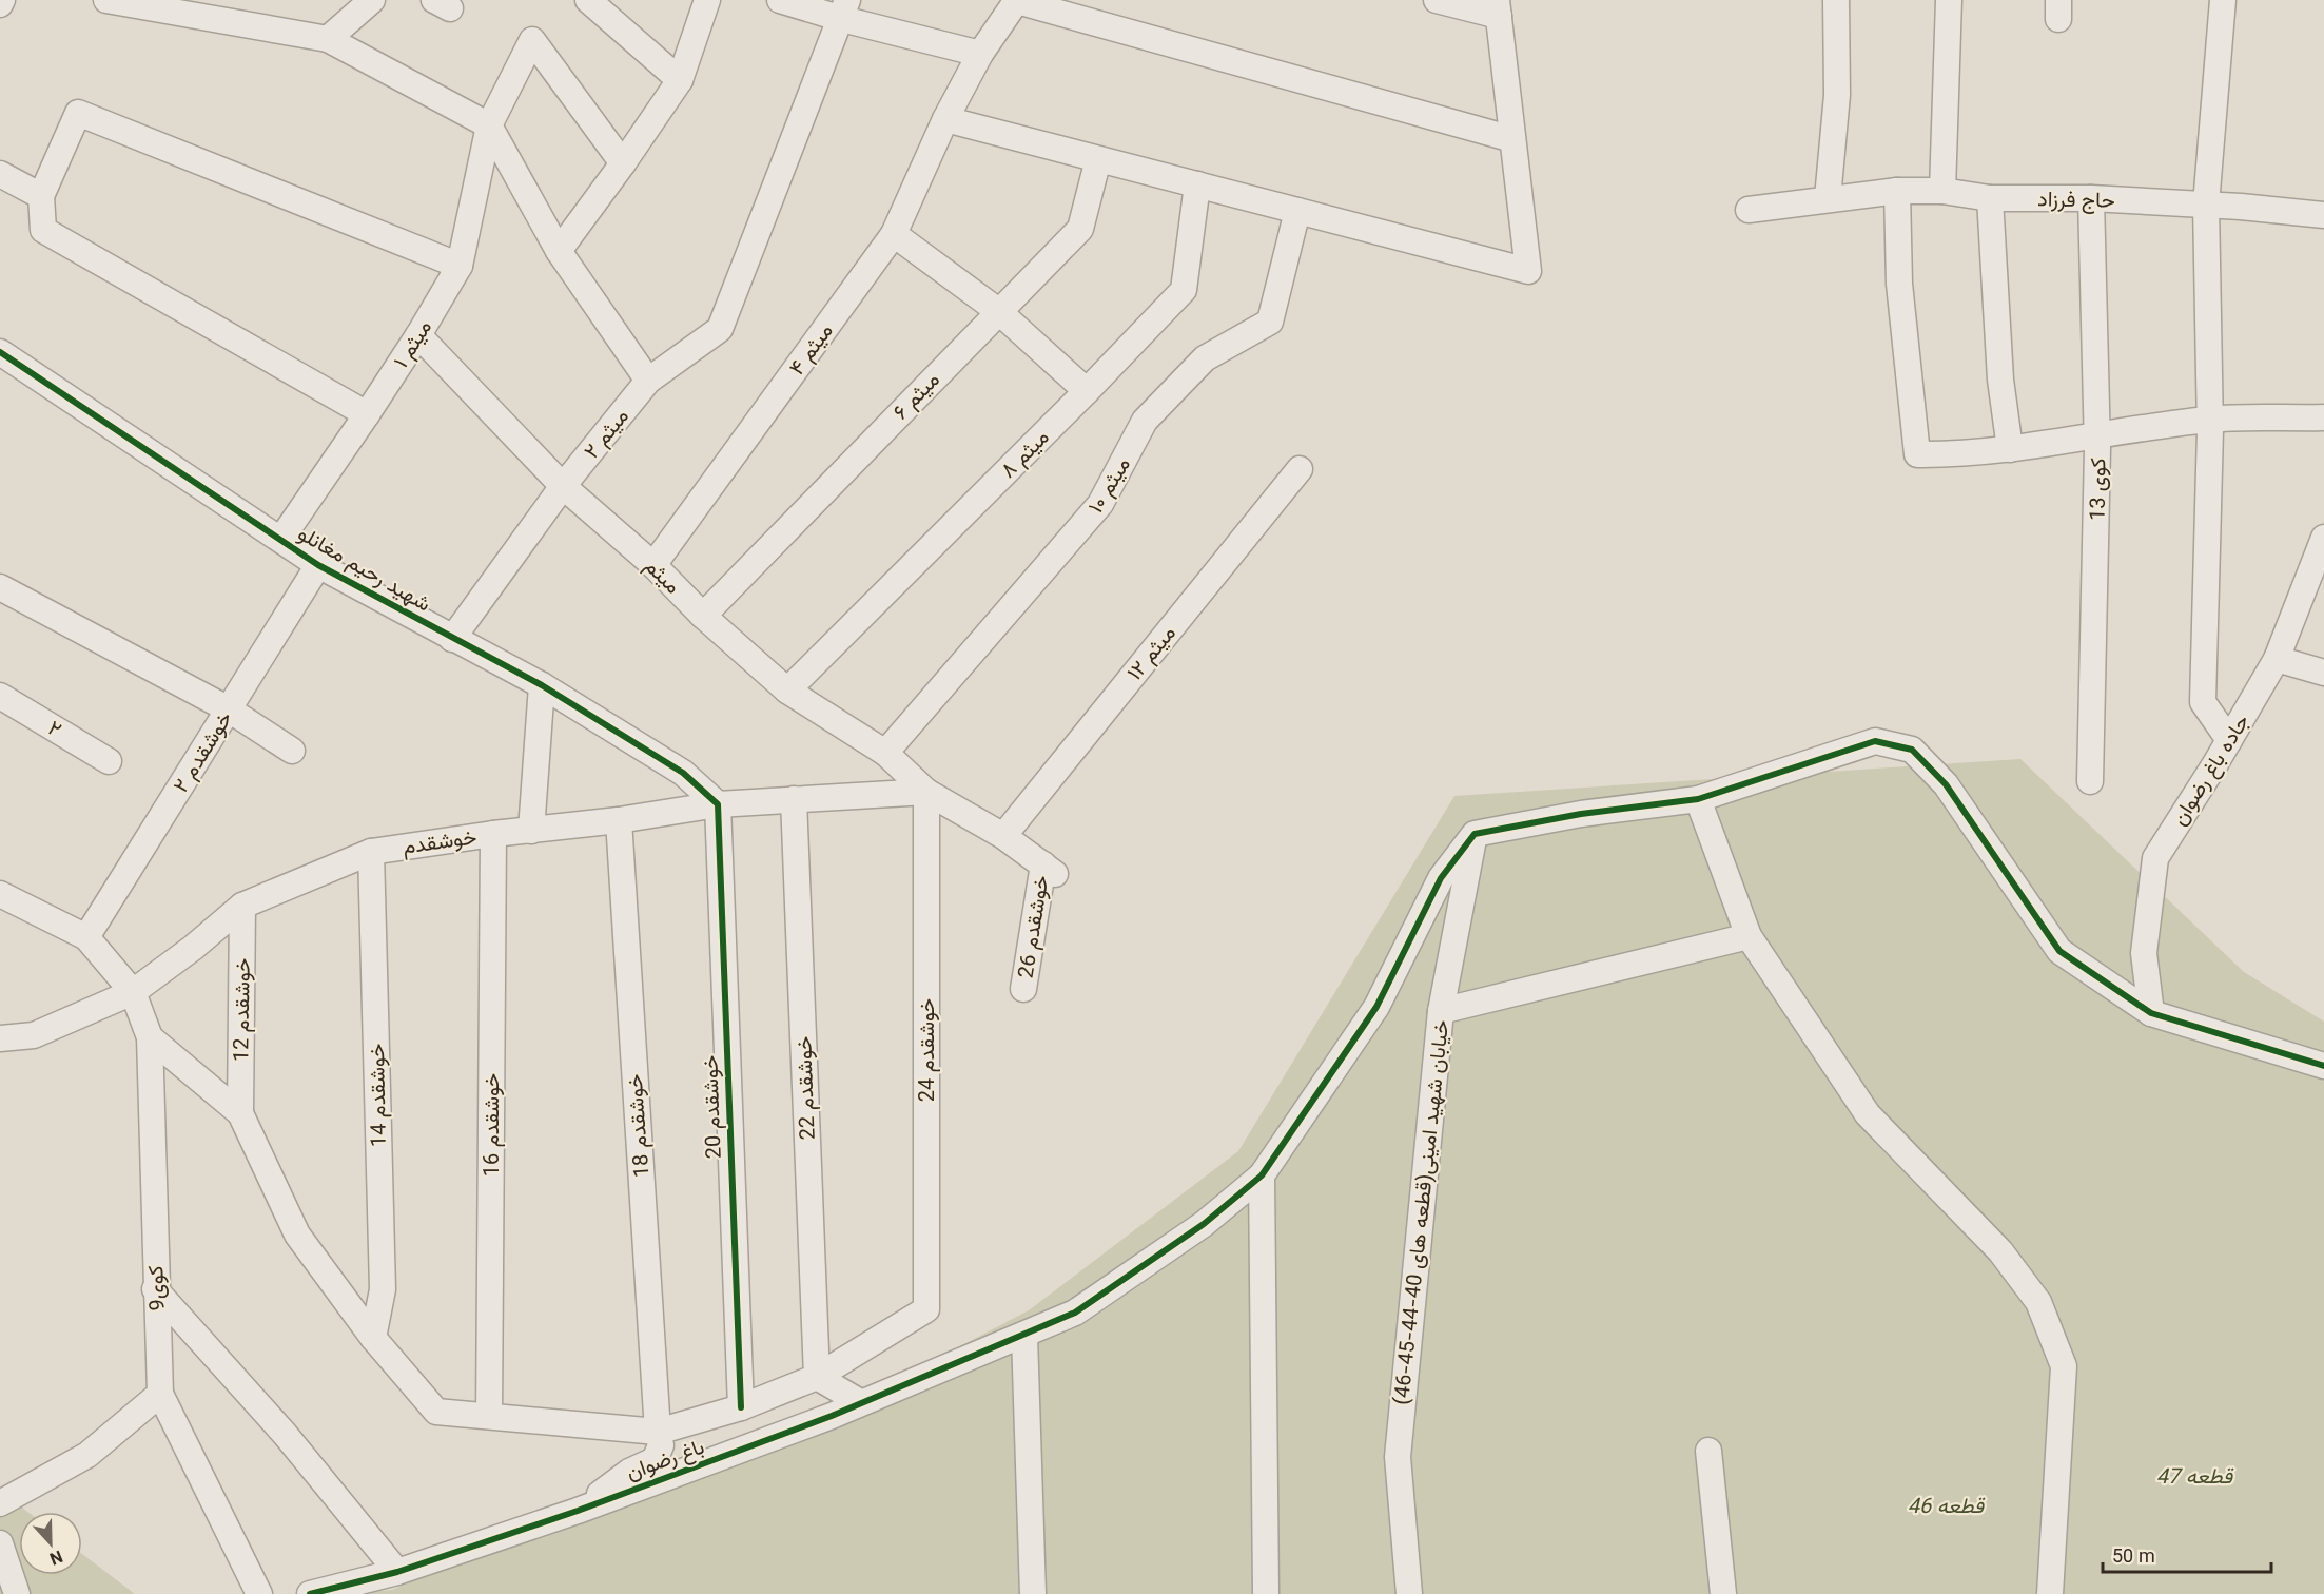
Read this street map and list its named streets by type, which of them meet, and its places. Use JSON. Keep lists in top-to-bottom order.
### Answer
{
  "streets": {
    "street": [
      "حاج فرزاد",
      "۱ میثم",
      "۴ میثم",
      "۶ میثم",
      "۲ میثم",
      "۸ میثم",
      "۱۰ میثم",
      "کوی 13",
      "شهید رحیم مغانلو",
      "میثم",
      "۱۲ میثم",
      "۲",
      "۲ خوشقدم",
      "جاده باغ رضوان",
      "خوشقدم",
      "خوشقدم 26",
      "خوشقدم 12",
      "خوشقدم 24",
      "خوشقدم 22",
      "خوشقدم 14",
      "خوشقدم 20",
      "خوشقدم 16",
      "خوشقدم 18",
      "خیابان شهید امینی(قطعه های 40-44-45-46)",
      "کوی9",
      "باغ رضوان"
    ]
  },
  "crossings": [
    ["حاج فرزاد", "کوی 13"],
    ["۱ میثم", "شهید رحیم مغانلو"],
    ["۱ میثم", "میثم"],
    ["۴ میثم", "میثم"],
    ["۶ میثم", "میثم"],
    ["۲ میثم", "شهید رحیم مغانلو"],
    ["۲ میثم", "میثم"],
    ["۸ میثم", "میثم"],
    ["۱۰ میثم", "میثم"],
    ["شهید رحیم مغانلو", "۲ خوشقدم"],
    ["شهید رحیم مغانلو", "خوشقدم"],
    ["شهید رحیم مغانلو", "خوشقدم 20"],
    ["میثم", "۱۲ میثم"],
    ["میثم", "خوشقدم"],
    ["میثم", "خوشقدم 26"],
    ["میثم", "خوشقدم 24"],
    ["خوشقدم", "خوشقدم 12"],
    ["خوشقدم", "خوشقدم 24"],
    ["خوشقدم", "خوشقدم 22"],
    ["خوشقدم", "خوشقدم 14"],
    ["خوشقدم", "خوشقدم 20"],
    ["خوشقدم", "خوشقدم 16"],
    ["خوشقدم", "خوشقدم 18"],
    ["خوشقدم", "کوی9"],
    ["خوشقدم 24", "خوشقدم 22"],
    ["خوشقدم 18", "باغ رضوان"],
    ["خیابان شهید امینی(قطعه های 40-44-45-46)", "باغ رضوان"]
  ],
  "parks": ["قطعه 47", "قطعه 46"],
  "scale_bar": "50 m",
  "north": "bottom"
}
